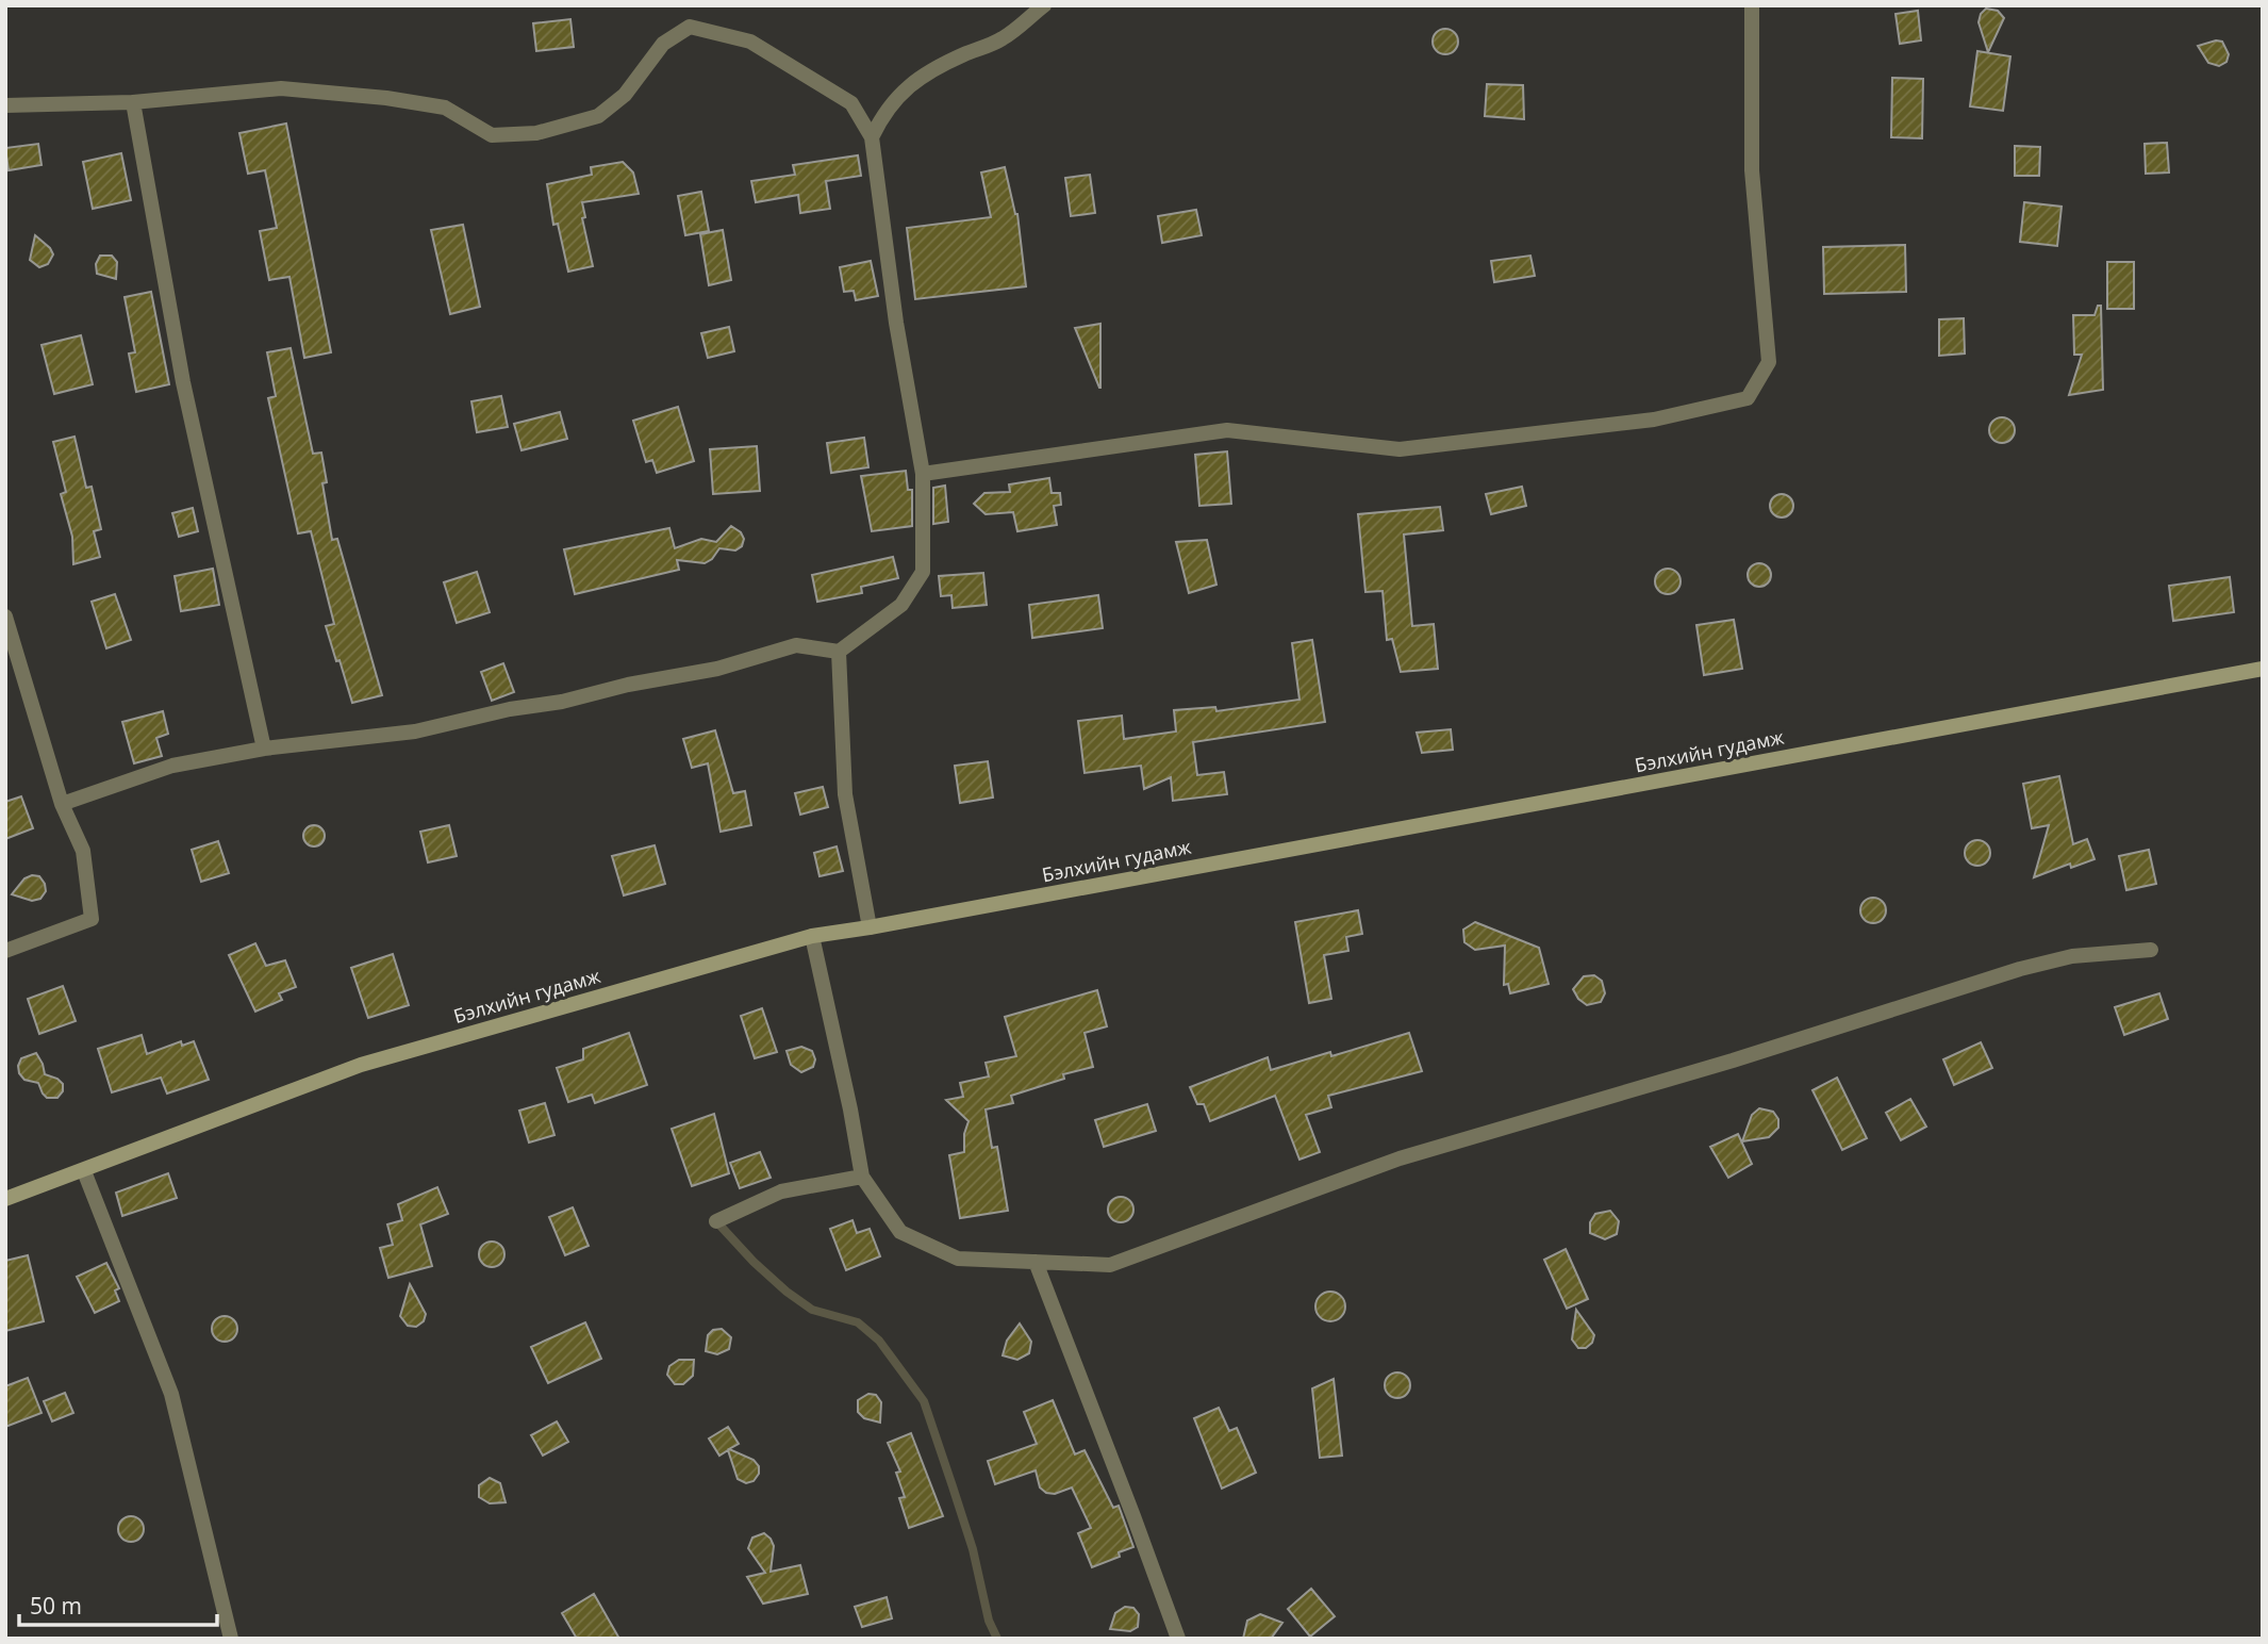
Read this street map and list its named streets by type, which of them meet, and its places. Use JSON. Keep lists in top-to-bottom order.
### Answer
{
  "streets": {
    "main road": ["Бэлхийн гудамж"]
  },
  "scale_bar": "50 m"
}
